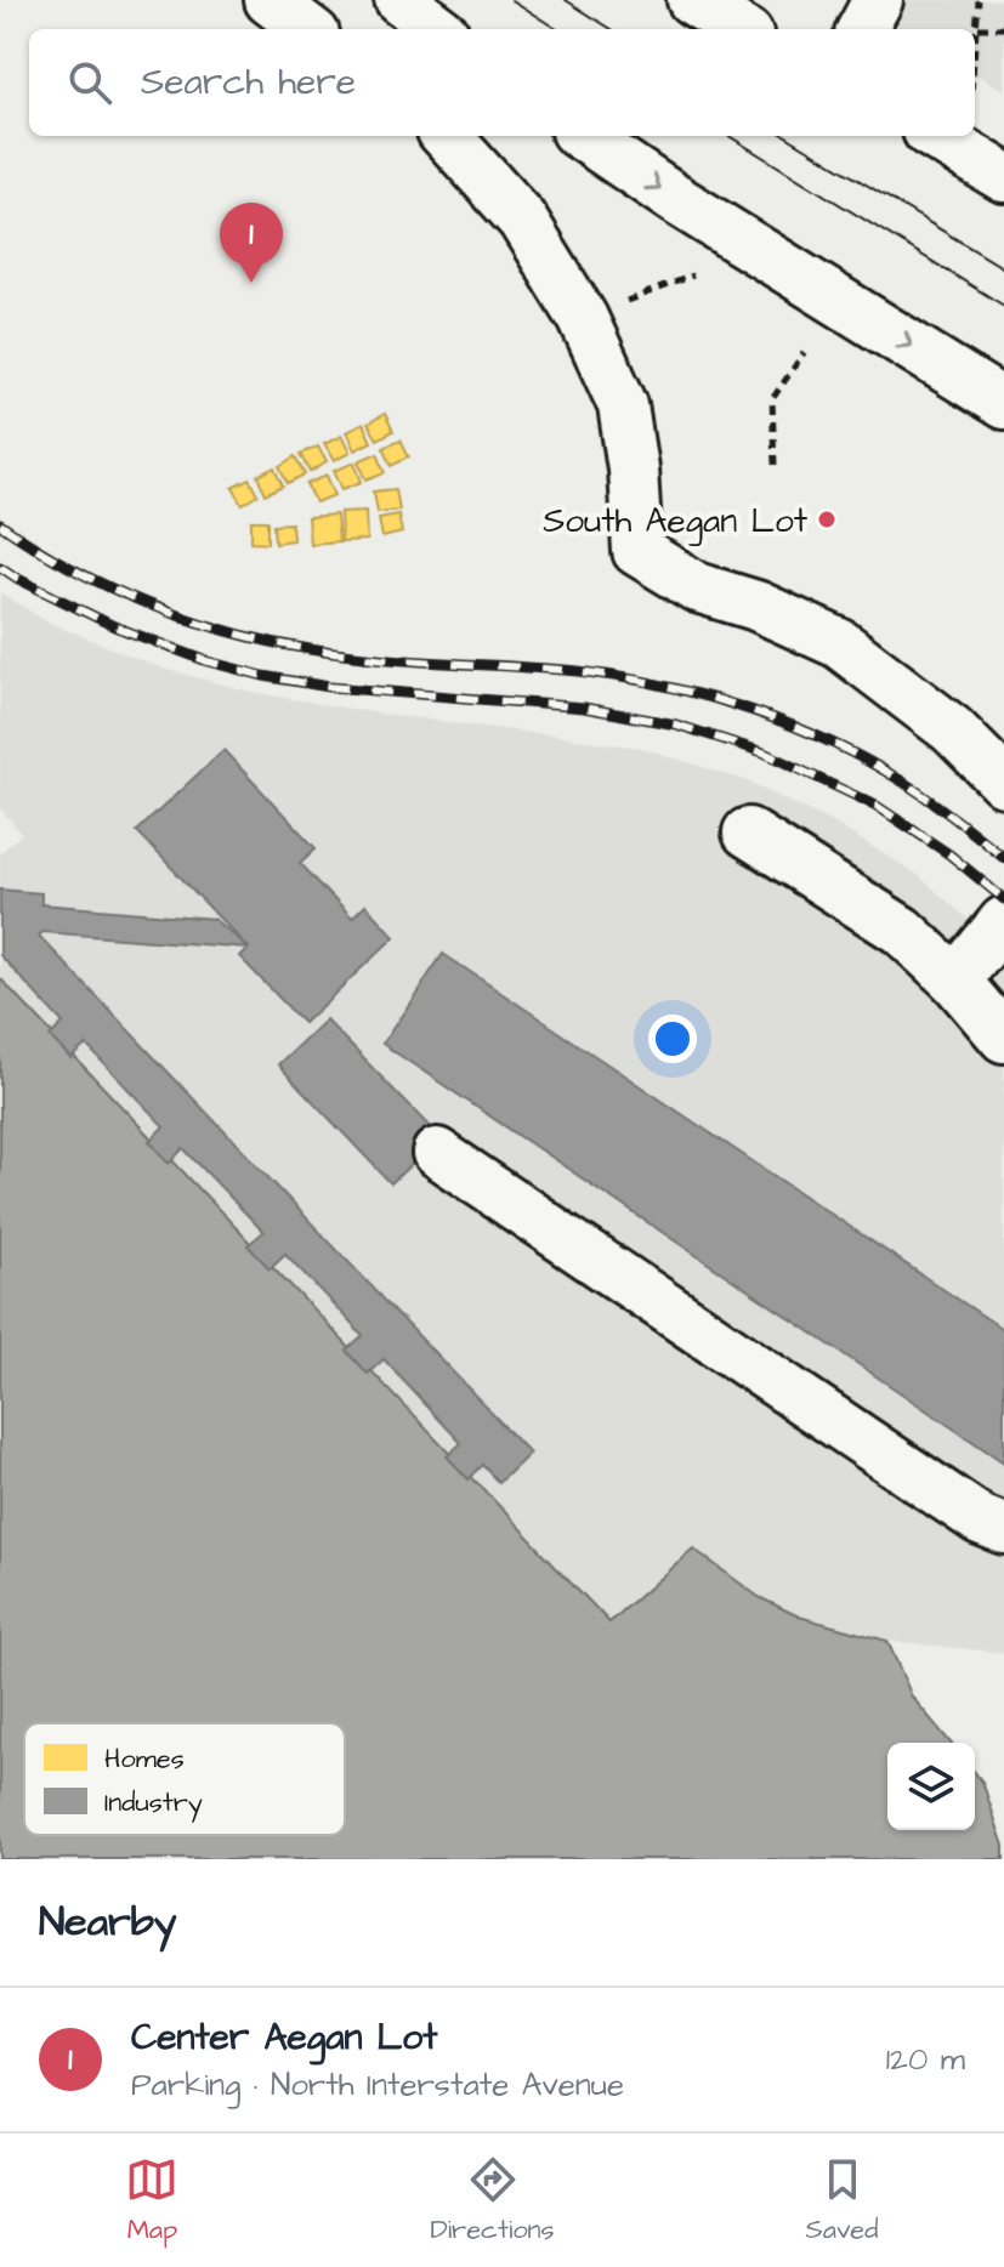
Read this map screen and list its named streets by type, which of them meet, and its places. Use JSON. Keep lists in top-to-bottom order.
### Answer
{
  "places": ["South Aegan Lot"],
  "legend": ["Homes", "Industry"],
  "page": {
    "search": "Search here",
    "pins": "1",
    "heading": "Nearby",
    "list": [
      {
        "mark": "1",
        "name": "Center Aegan Lot",
        "note": "Parking · North Interstate Avenue",
        "value": "120 m"
      }
    ],
    "nav": ["Map", "Directions", "Saved"]
  }
}
